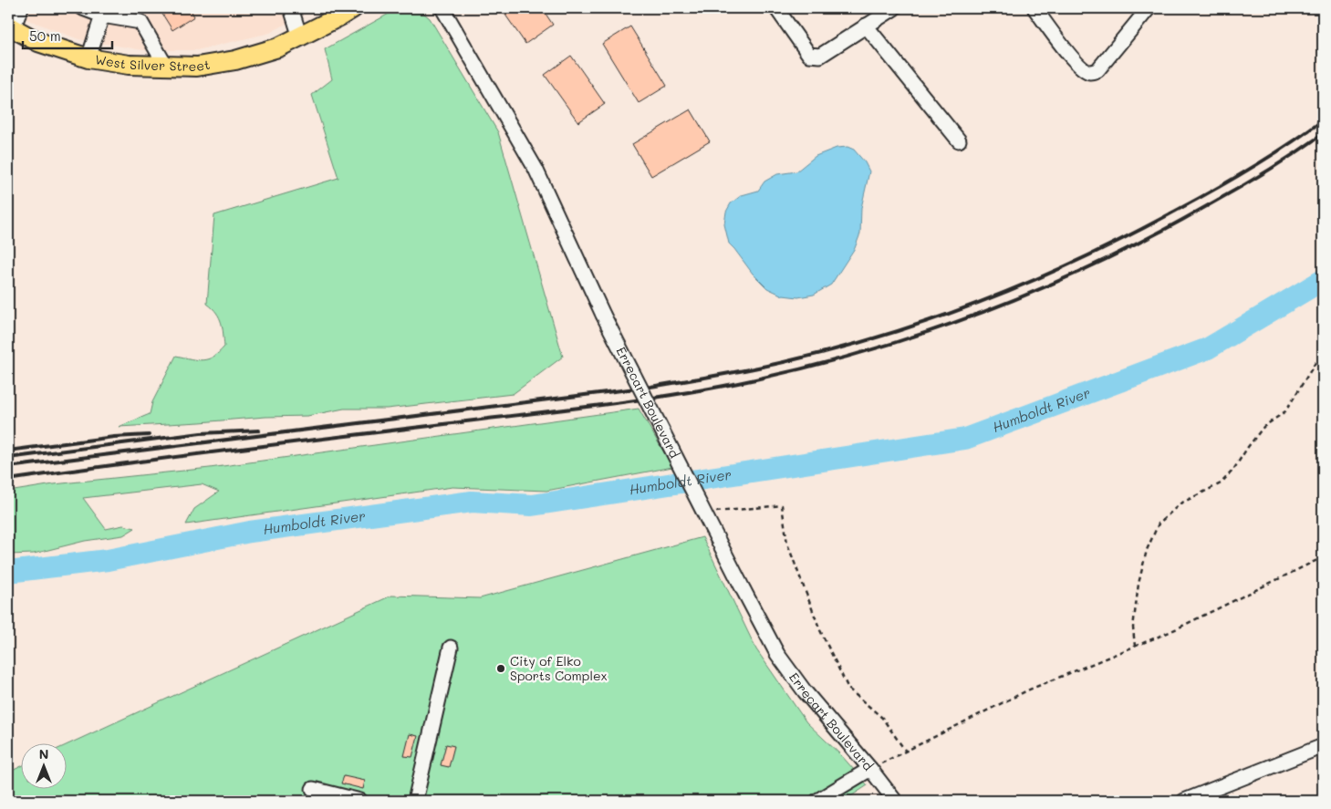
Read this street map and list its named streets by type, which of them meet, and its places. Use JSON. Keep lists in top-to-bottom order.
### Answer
{
  "streets": {
    "main road": ["West Silver Street"],
    "street": ["Errecart Boulevard"]
  },
  "water": ["Humboldt River"],
  "places": ["City of Elko Sports Complex"],
  "scale_bar": "50 m",
  "north": "top"
}
